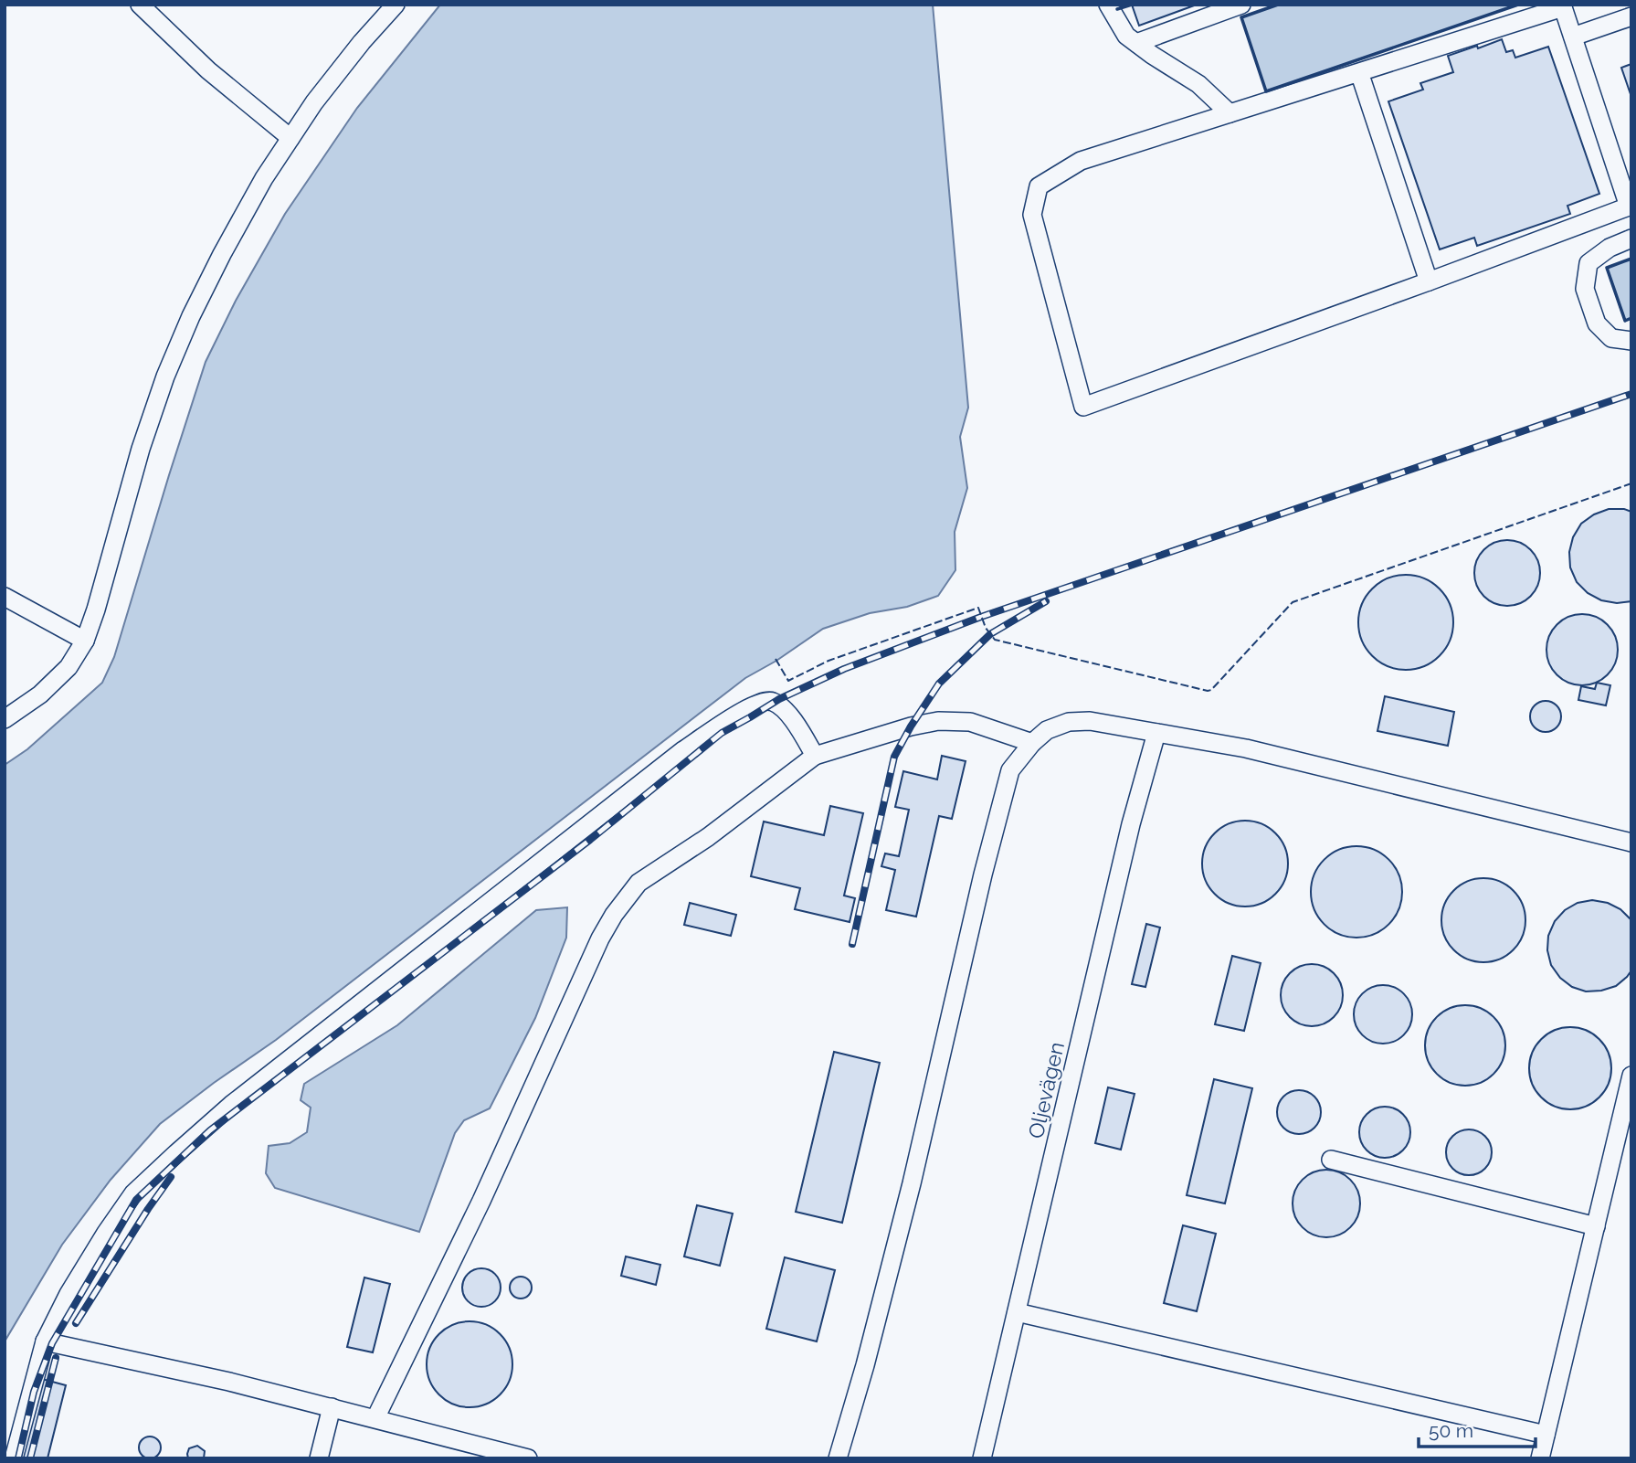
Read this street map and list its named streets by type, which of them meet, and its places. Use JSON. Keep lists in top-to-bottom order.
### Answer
{
  "streets": {
    "street": ["Oljevägen"]
  },
  "scale_bar": "50 m"
}
